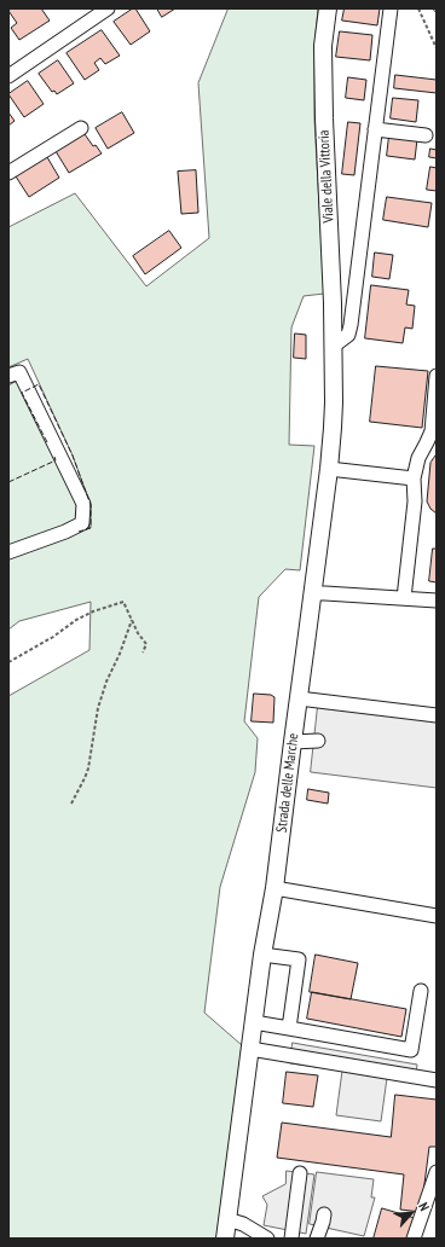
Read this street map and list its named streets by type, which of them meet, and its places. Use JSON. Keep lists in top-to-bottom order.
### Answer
{
  "streets": {
    "main road": ["Viale della Vittoria", "Strada delle Marche"]
  },
  "crossings": [
    ["Viale della Vittoria", "Strada delle Marche"]
  ],
  "north": "top right"
}
